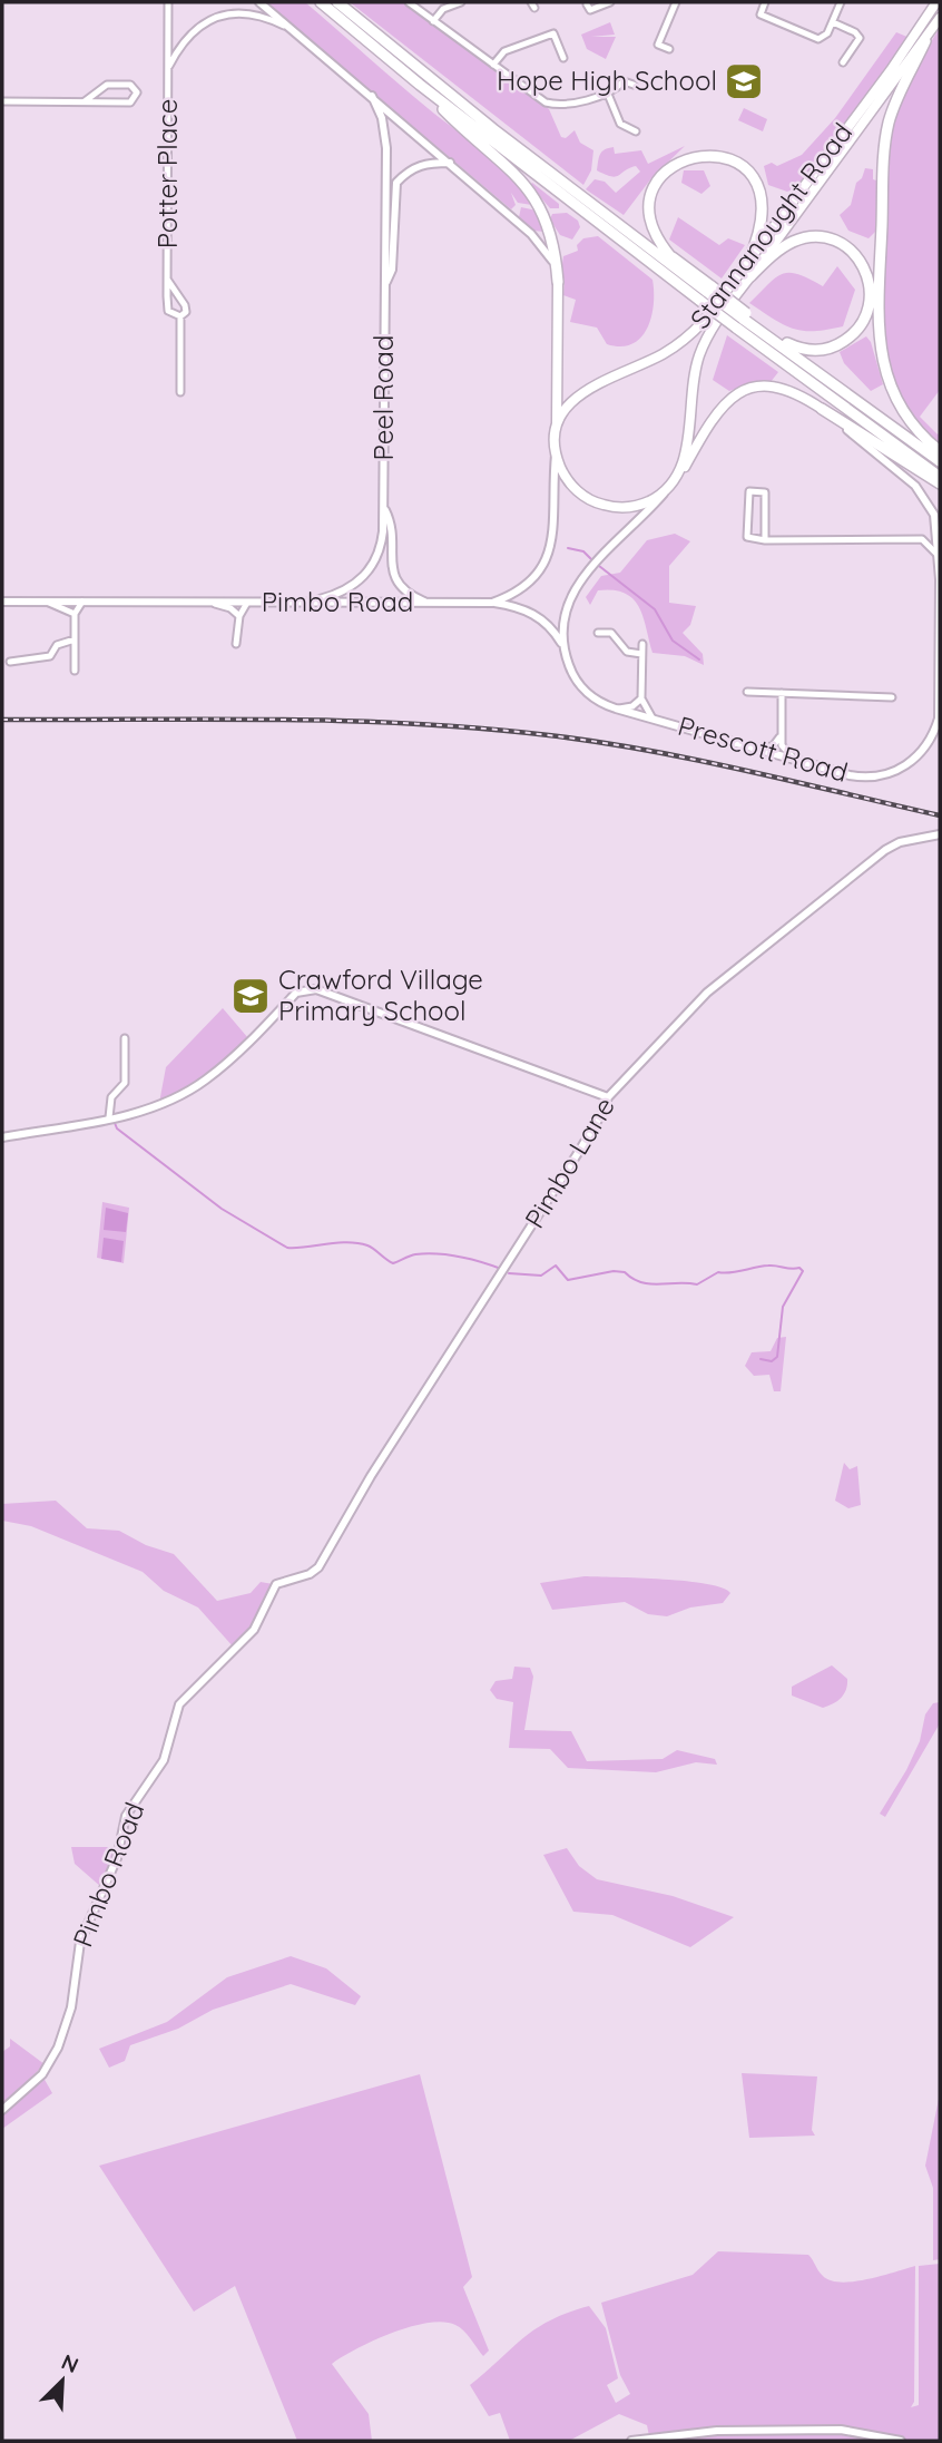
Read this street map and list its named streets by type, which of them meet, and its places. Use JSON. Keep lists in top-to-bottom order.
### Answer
{
  "streets": {
    "main road": ["Stannanought Road", "Prescott Road"],
    "street": [
      "Potter Place",
      "Peel Road",
      "Pimbo Road",
      "Pimbo Lane"
    ]
  },
  "crossings": [
    ["Stannanought Road", "Pimbo Road"],
    ["Stannanought Road", "Prescott Road"],
    ["Peel Road", "Pimbo Road"],
    ["Pimbo Road", "Pimbo Lane"]
  ],
  "places": {
    "school or university": ["Hope High School", "Crawford Village Primary School"]
  },
  "north": "top right"
}
